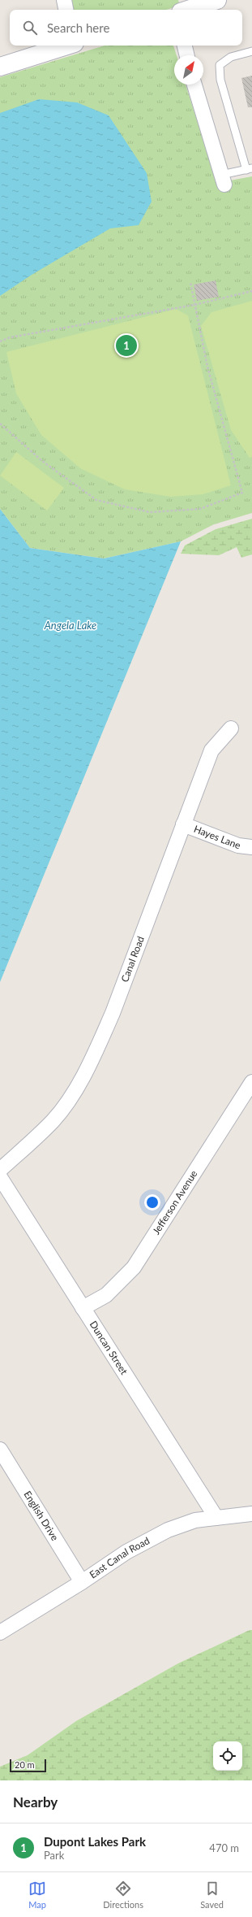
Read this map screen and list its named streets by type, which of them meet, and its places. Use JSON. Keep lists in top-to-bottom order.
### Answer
{
  "streets": {
    "street": [
      "Hayes Lane",
      "Canal Road",
      "Jefferson Avenue",
      "Duncan Street",
      "English Drive",
      "East Canal Road"
    ]
  },
  "crossings": [
    ["Hayes Lane", "Canal Road"],
    ["Jefferson Avenue", "Duncan Street"],
    ["Duncan Street", "East Canal Road"],
    ["English Drive", "East Canal Road"]
  ],
  "water": ["Angela Lake"],
  "scale_bar": "20 m",
  "north": "top right",
  "page": {
    "search": "Search here",
    "pins": "1",
    "scale": "20 m",
    "heading": "Nearby",
    "list": [
      {
        "mark": "1",
        "name": "Dupont Lakes Park",
        "note": "Park",
        "value": "470 m"
      }
    ],
    "nav": ["Map", "Directions", "Saved"]
  }
}
